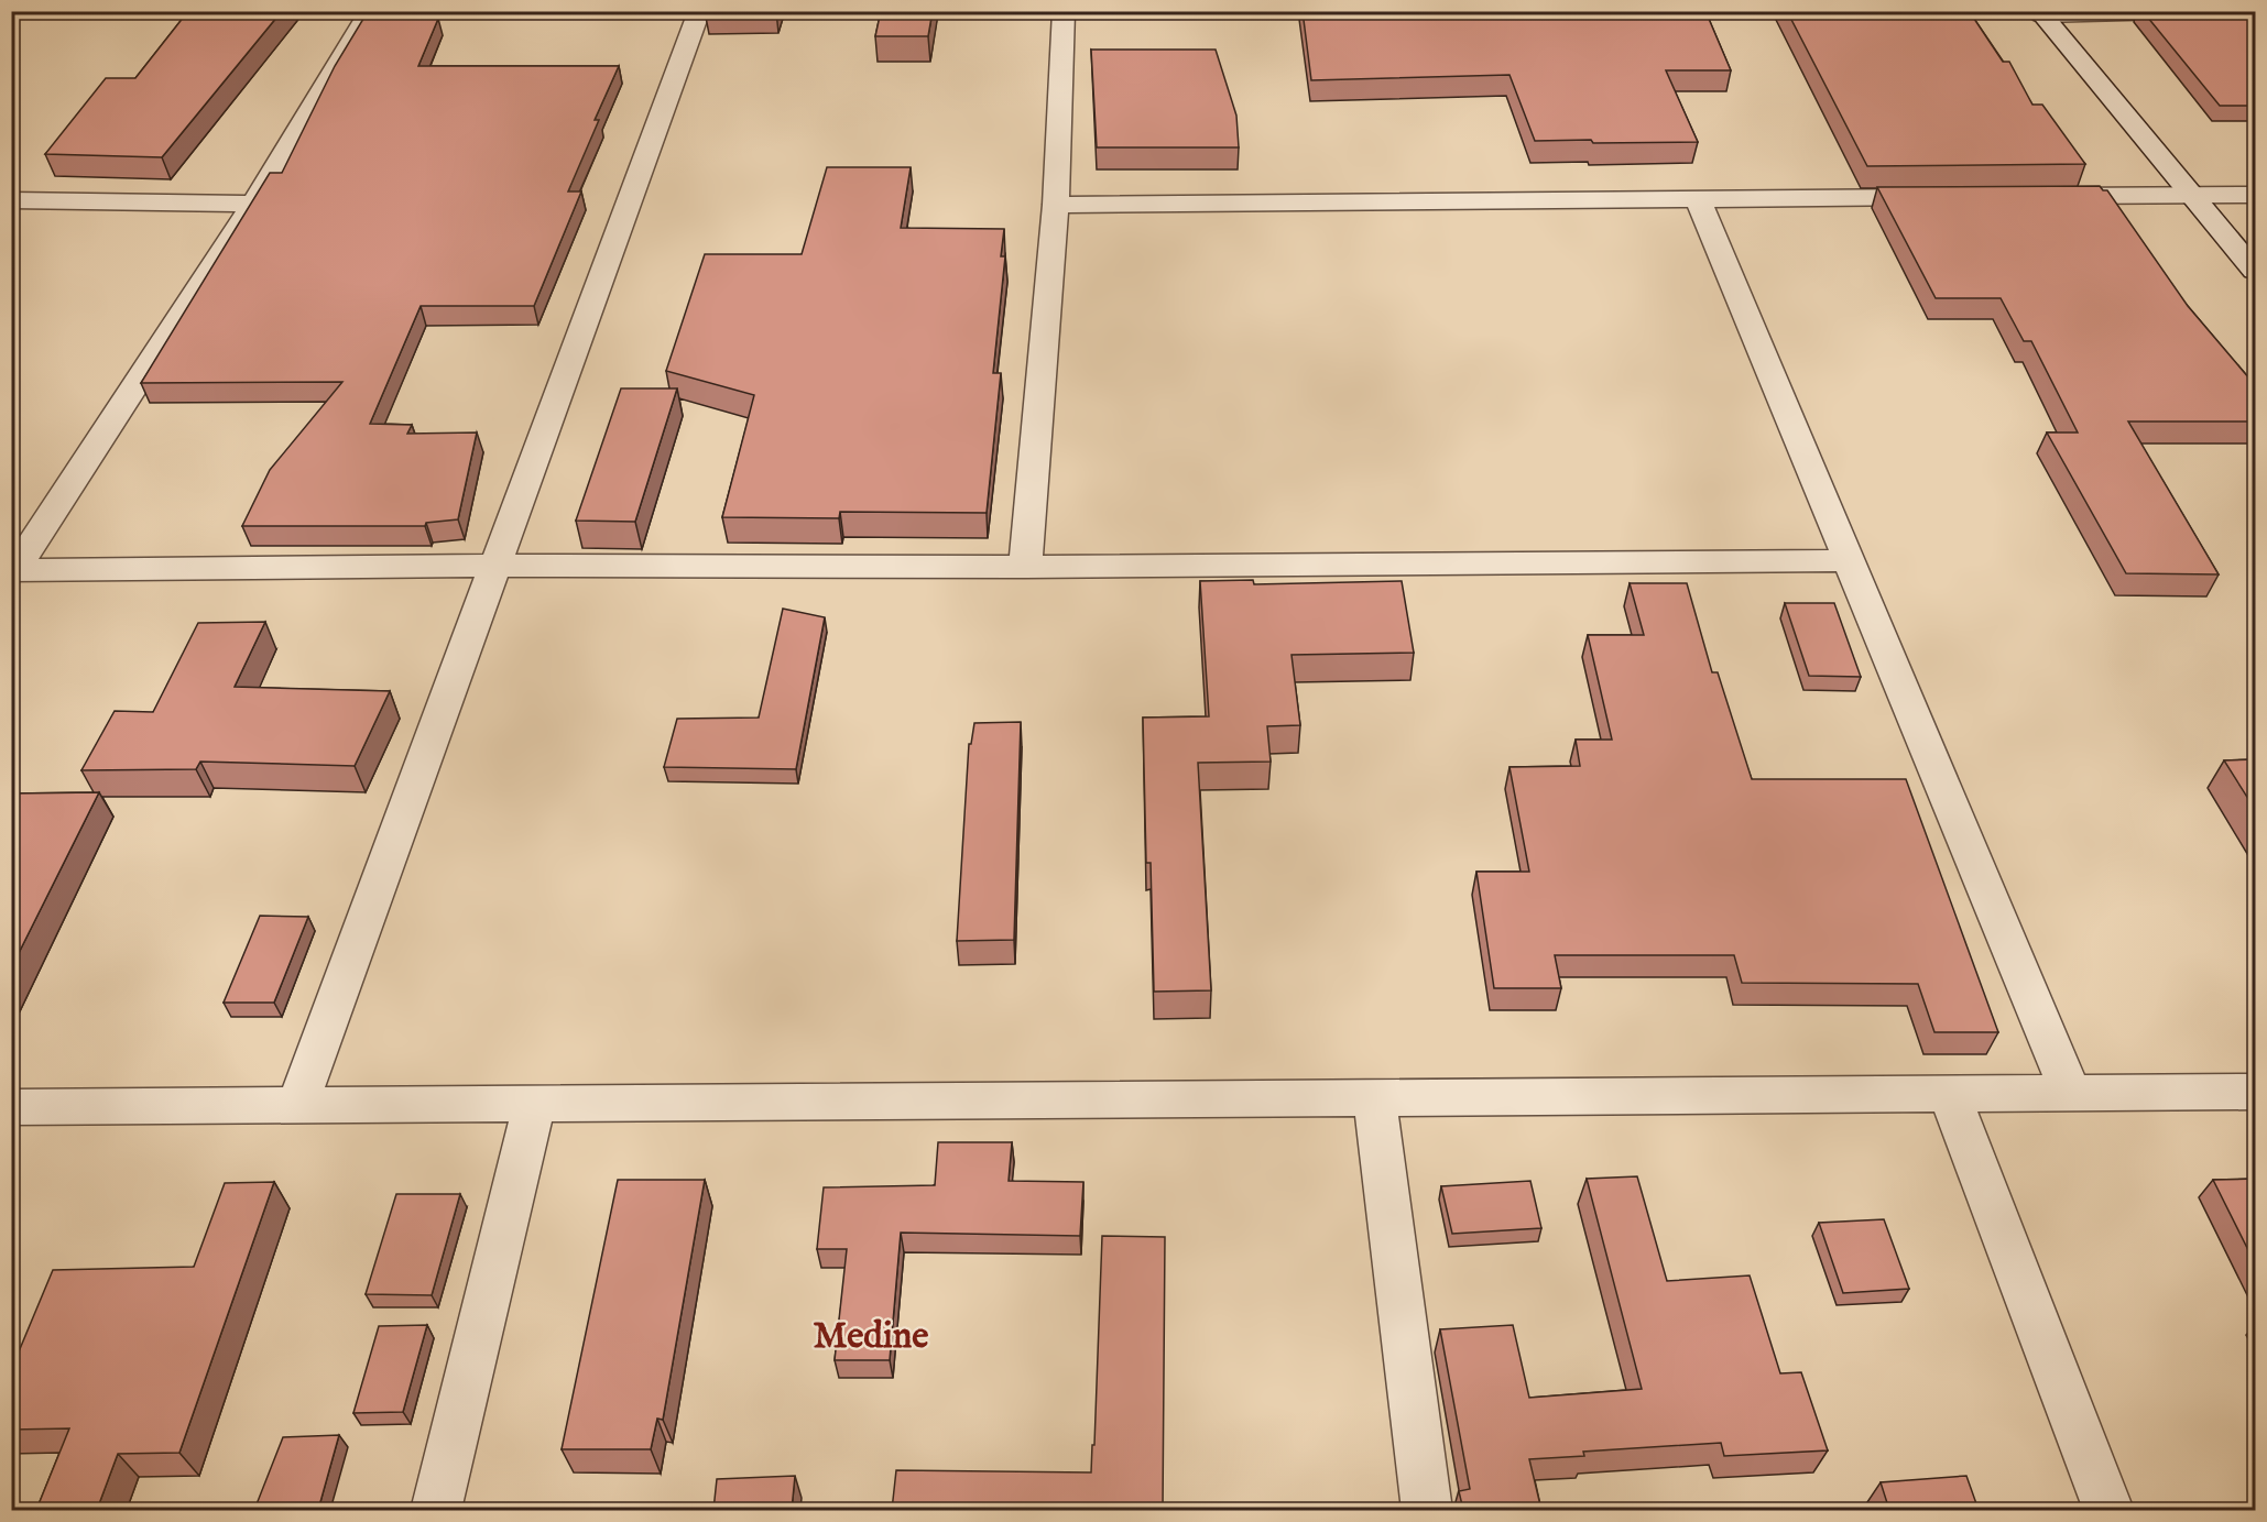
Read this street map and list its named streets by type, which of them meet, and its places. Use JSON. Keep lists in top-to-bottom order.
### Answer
{
  "districts": ["Medine"]
}
